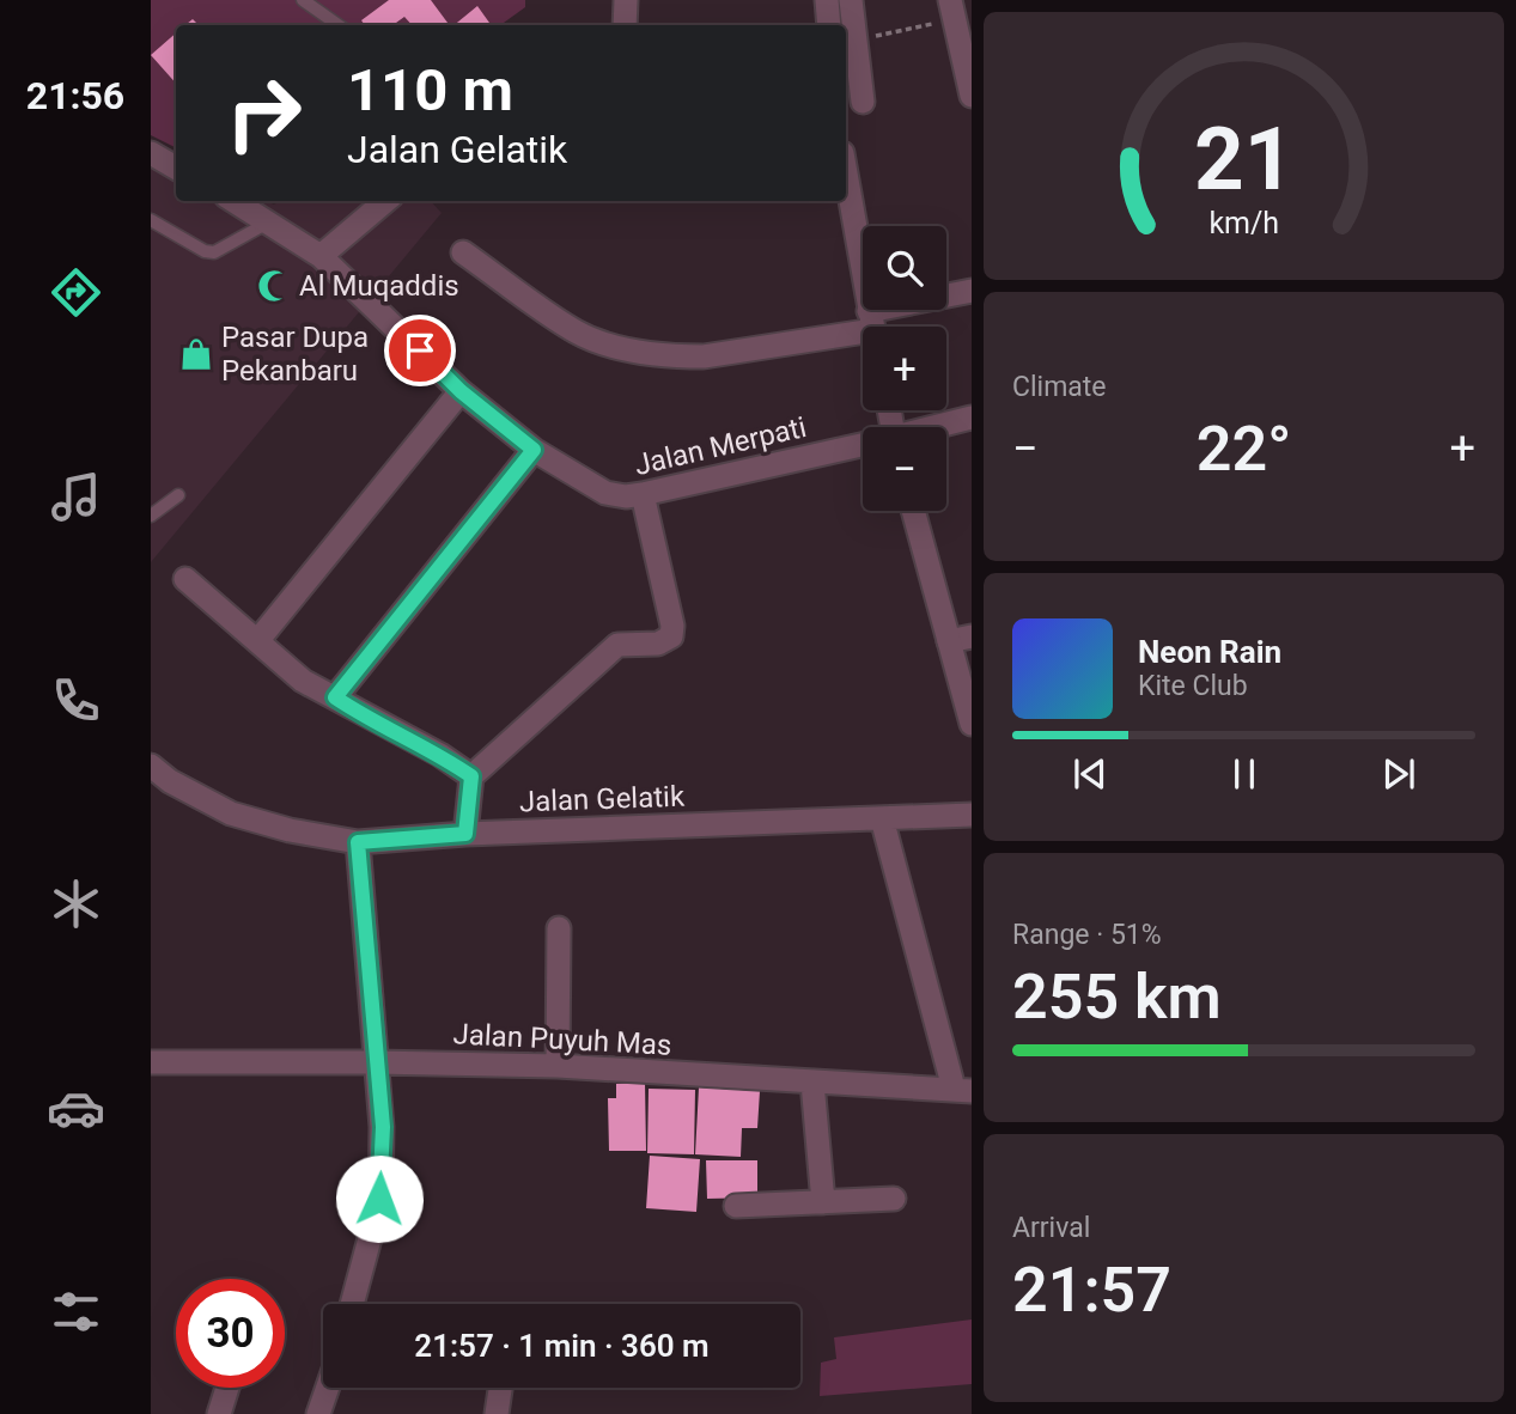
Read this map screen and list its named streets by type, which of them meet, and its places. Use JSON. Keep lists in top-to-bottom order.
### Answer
{
  "streets": {
    "street": ["Jalan Merpati", "Jalan Gelatik", "Jalan Puyuh Mas"]
  },
  "places": {
    "mosque": ["Al Muqaddis"],
    "shop": ["Pasar Dupa Pekanbaru"]
  },
  "page": {
    "tabs": "21:56",
    "turn": ["110 m", "Jalan Gelatik"],
    "map_buttons": ["+", "−"],
    "tile": [
      "Climate",
      ["Range · 51%", "255 km"],
      ["Arrival", "21:57"]
    ],
    "heat": ["−", "22°", "+"],
    "song": ["Neon Rain", "Kite Club"],
    "limit": "30",
    "trip": "21:57 · 1 min · 360 m",
    "gauge": ["21", "km/h"]
  }
}
